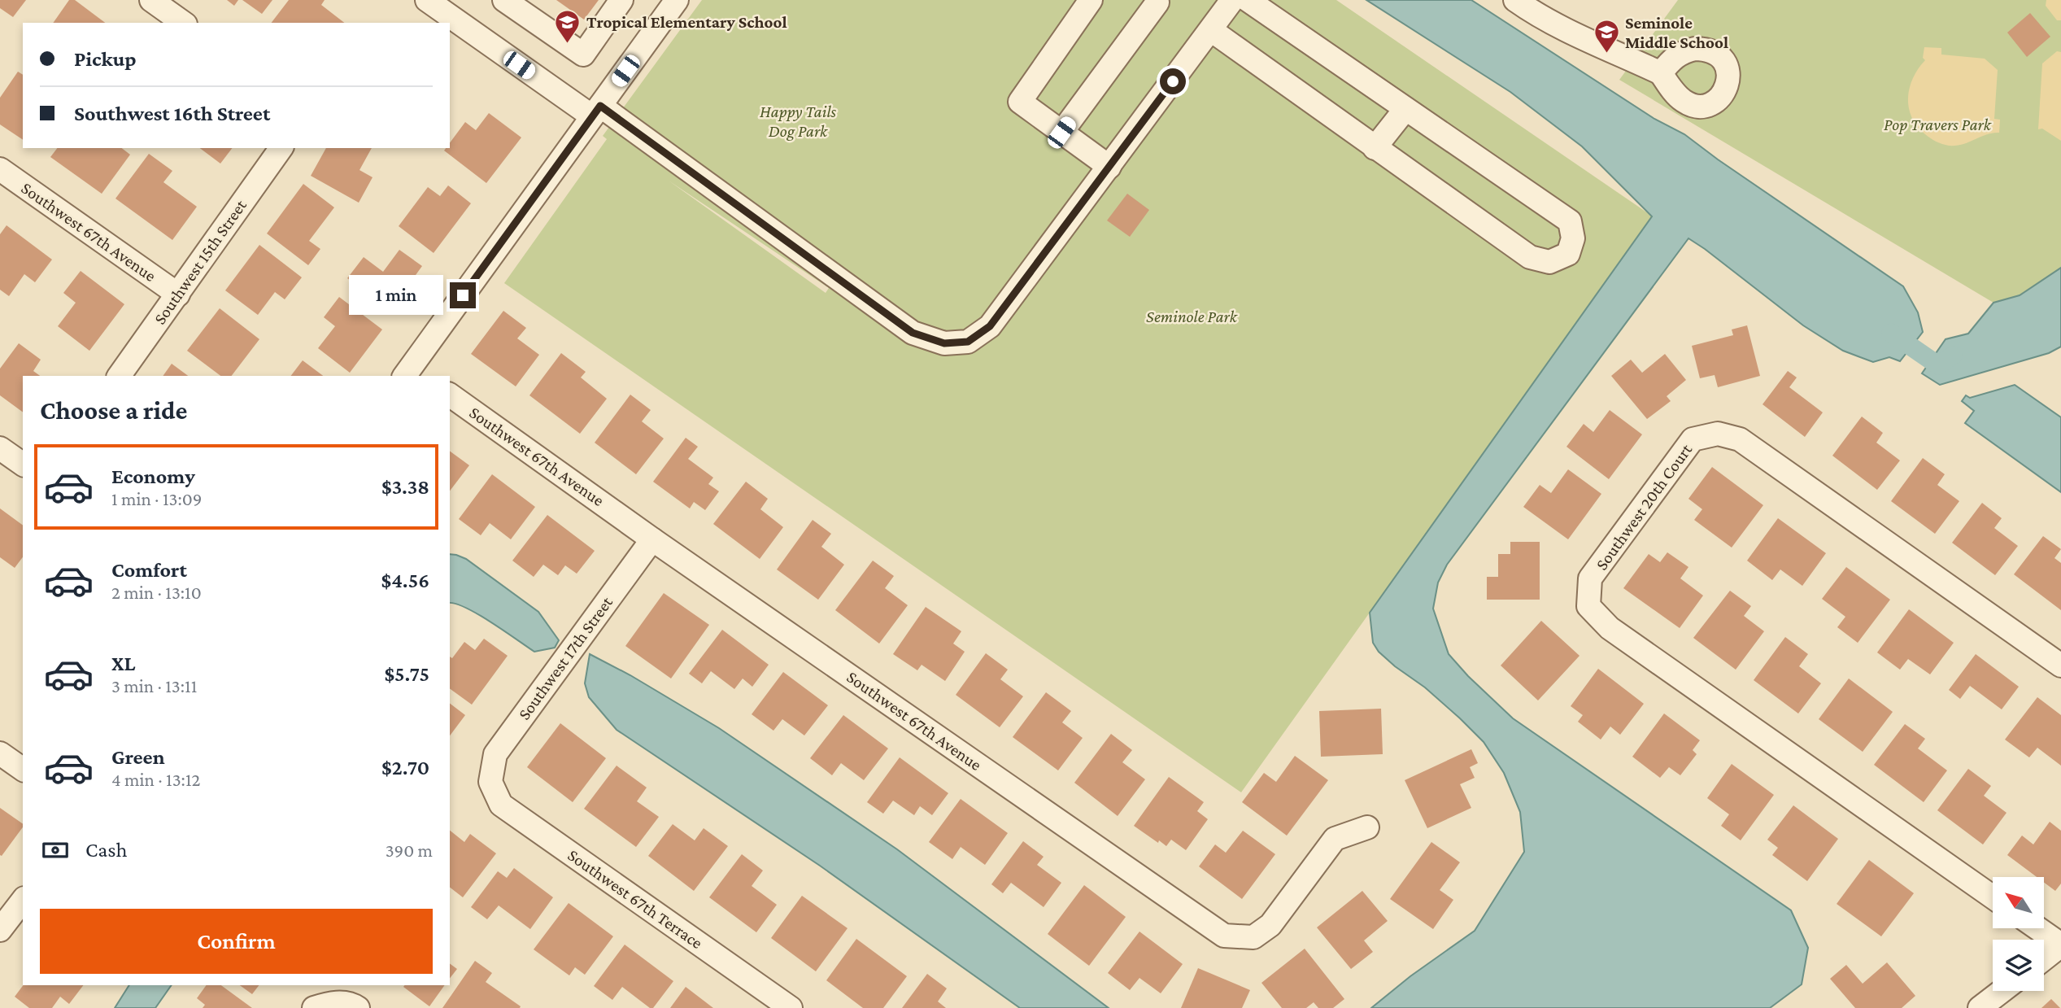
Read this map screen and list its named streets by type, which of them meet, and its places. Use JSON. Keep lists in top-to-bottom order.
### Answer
{
  "streets": {
    "street": [
      "Southwest 67th Avenue",
      "Southwest 15th Street",
      "Southwest 20th Court",
      "Southwest 17th Street",
      "Southwest 67th Terrace"
    ]
  },
  "crossings": [
    ["Southwest 67th Avenue", "Southwest 15th Street"],
    ["Southwest 67th Avenue", "Southwest 17th Street"],
    ["Southwest 17th Street", "Southwest 67th Terrace"]
  ],
  "parks": ["Happy Tails Dog Park", "Pop Travers Park", "Seminole Park"],
  "places": {
    "school or university": ["Tropical Elementary School", "Seminole Middle School"]
  },
  "north": "top left",
  "page": {
    "banner": ["Pickup", "Southwest 16th Street"],
    "bubble": "1 min",
    "heading": "Choose a ride",
    "list": [
      {
        "name": "Economy",
        "note": "1 min · 13:09",
        "value": "$3.38"
      },
      {
        "name": "Comfort",
        "note": "2 min · 13:10",
        "value": "$4.56"
      },
      {
        "name": "XL",
        "note": "3 min · 13:11",
        "value": "$5.75"
      },
      {
        "name": "Green",
        "note": "4 min · 13:12",
        "value": "$2.70"
      }
    ],
    "pay": ["Cash", "390 m"],
    "buttons": "Confirm"
  }
}
